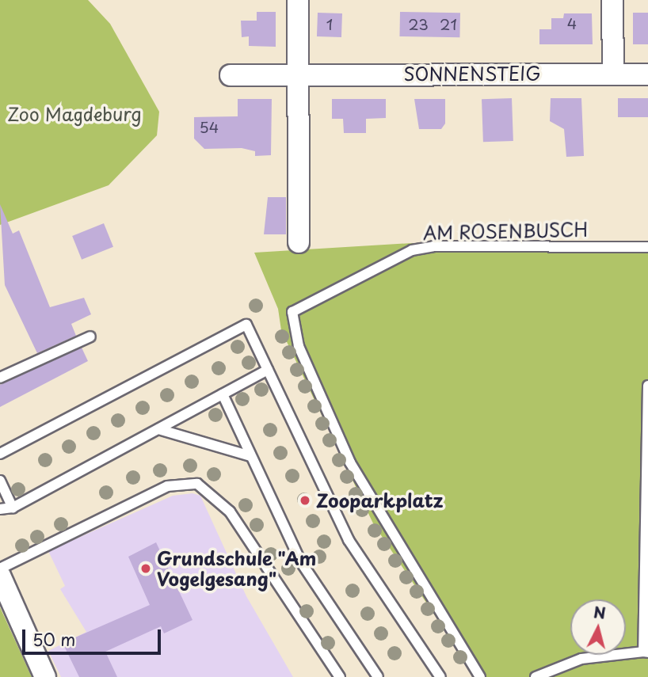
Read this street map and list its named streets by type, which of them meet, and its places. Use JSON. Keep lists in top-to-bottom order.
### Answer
{
  "streets": {
    "street": ["SONNENSTEIG"],
    "lane": ["AM ROSENBUSCH"]
  },
  "parks": ["Zoo Magdeburg"],
  "places": ["Zooparkplatz", "Grundschule \"Am Vogelgesang\""],
  "house_numbers": [
    "4",
    "1",
    "23",
    "21",
    "54"
  ],
  "scale_bar": "50 m",
  "north": "top"
}
